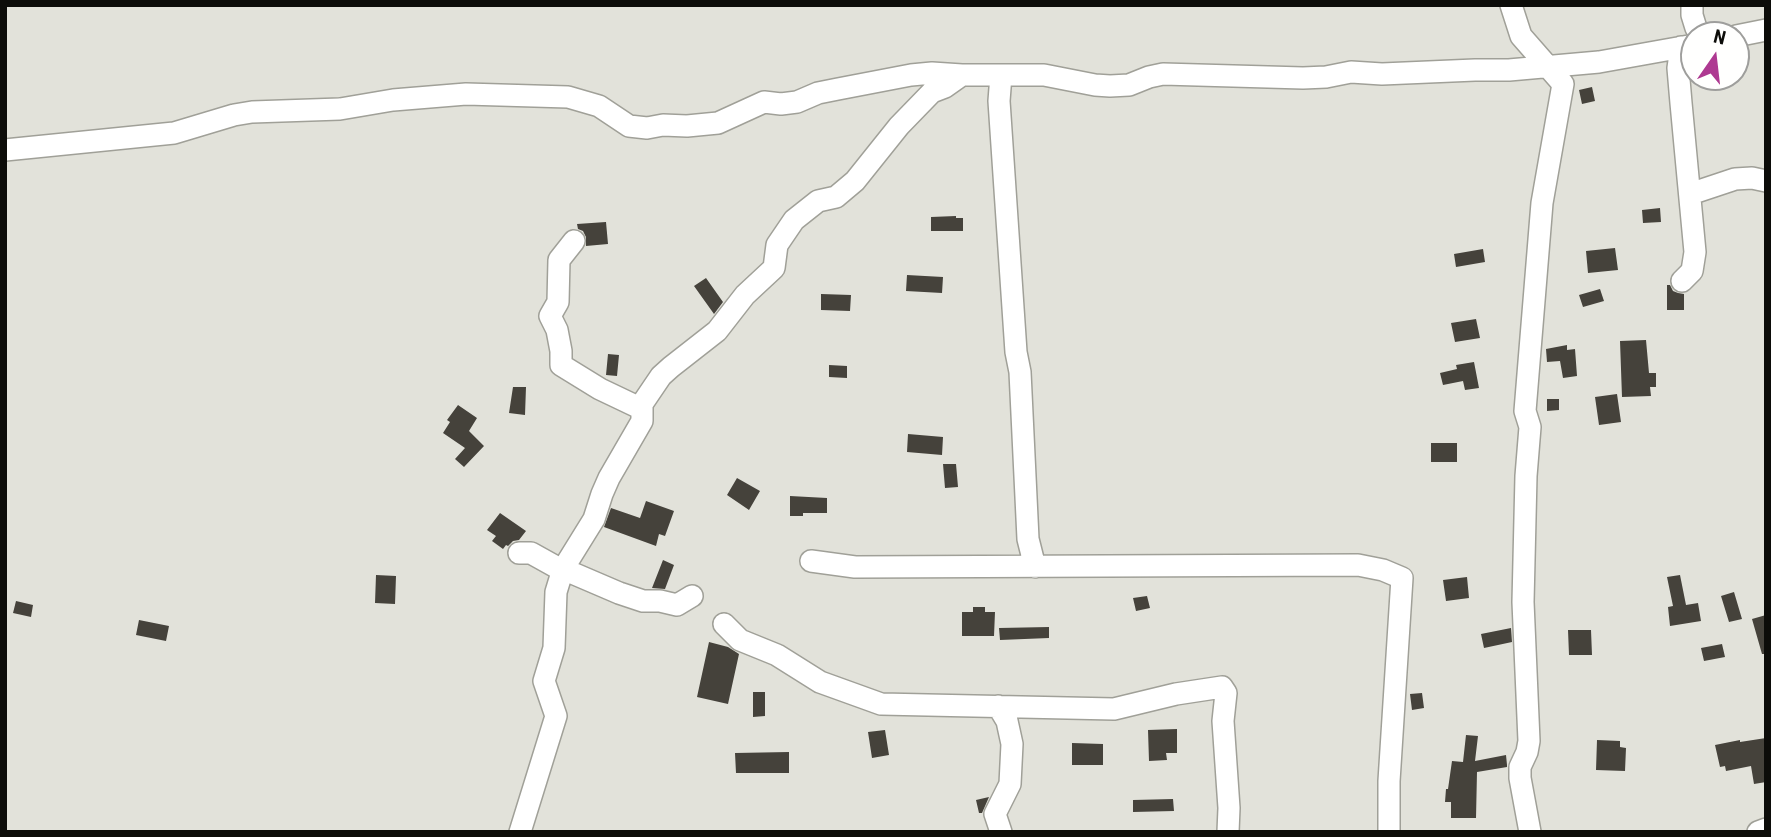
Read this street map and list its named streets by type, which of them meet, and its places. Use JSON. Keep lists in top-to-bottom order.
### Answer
{
  "north": "top"
}
